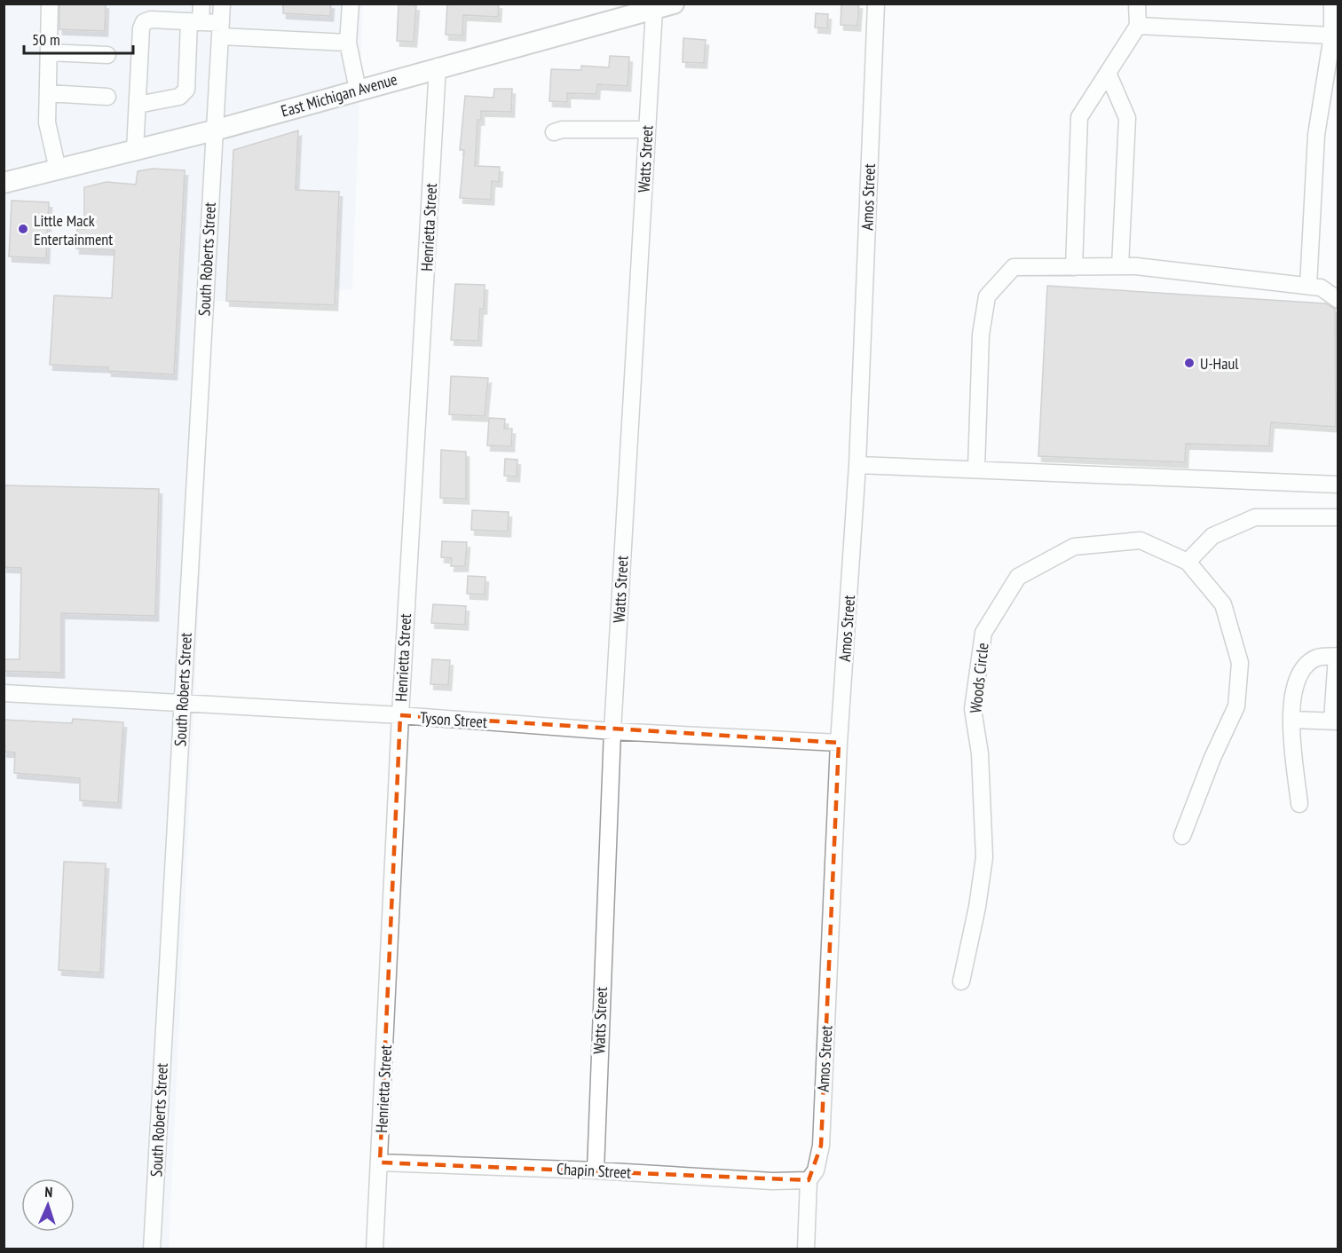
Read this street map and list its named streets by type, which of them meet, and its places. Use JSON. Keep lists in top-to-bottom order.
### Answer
{
  "streets": {
    "main road": ["East Michigan Avenue"],
    "street": [
      "Watts Street",
      "Amos Street",
      "Henrietta Street",
      "South Roberts Street",
      "Woods Circle",
      "Tyson Street",
      "Chapin Street"
    ]
  },
  "crossings": [
    ["East Michigan Avenue", "Watts Street"],
    ["East Michigan Avenue", "Henrietta Street"],
    ["East Michigan Avenue", "South Roberts Street"],
    ["Watts Street", "Tyson Street"],
    ["Watts Street", "Chapin Street"],
    ["Amos Street", "Tyson Street"],
    ["Amos Street", "Chapin Street"],
    ["Henrietta Street", "Tyson Street"],
    ["Henrietta Street", "Chapin Street"],
    ["South Roberts Street", "Tyson Street"]
  ],
  "places": ["Little Mack Entertainment", "U-Haul"],
  "scale_bar": "50 m",
  "north": "top"
}
